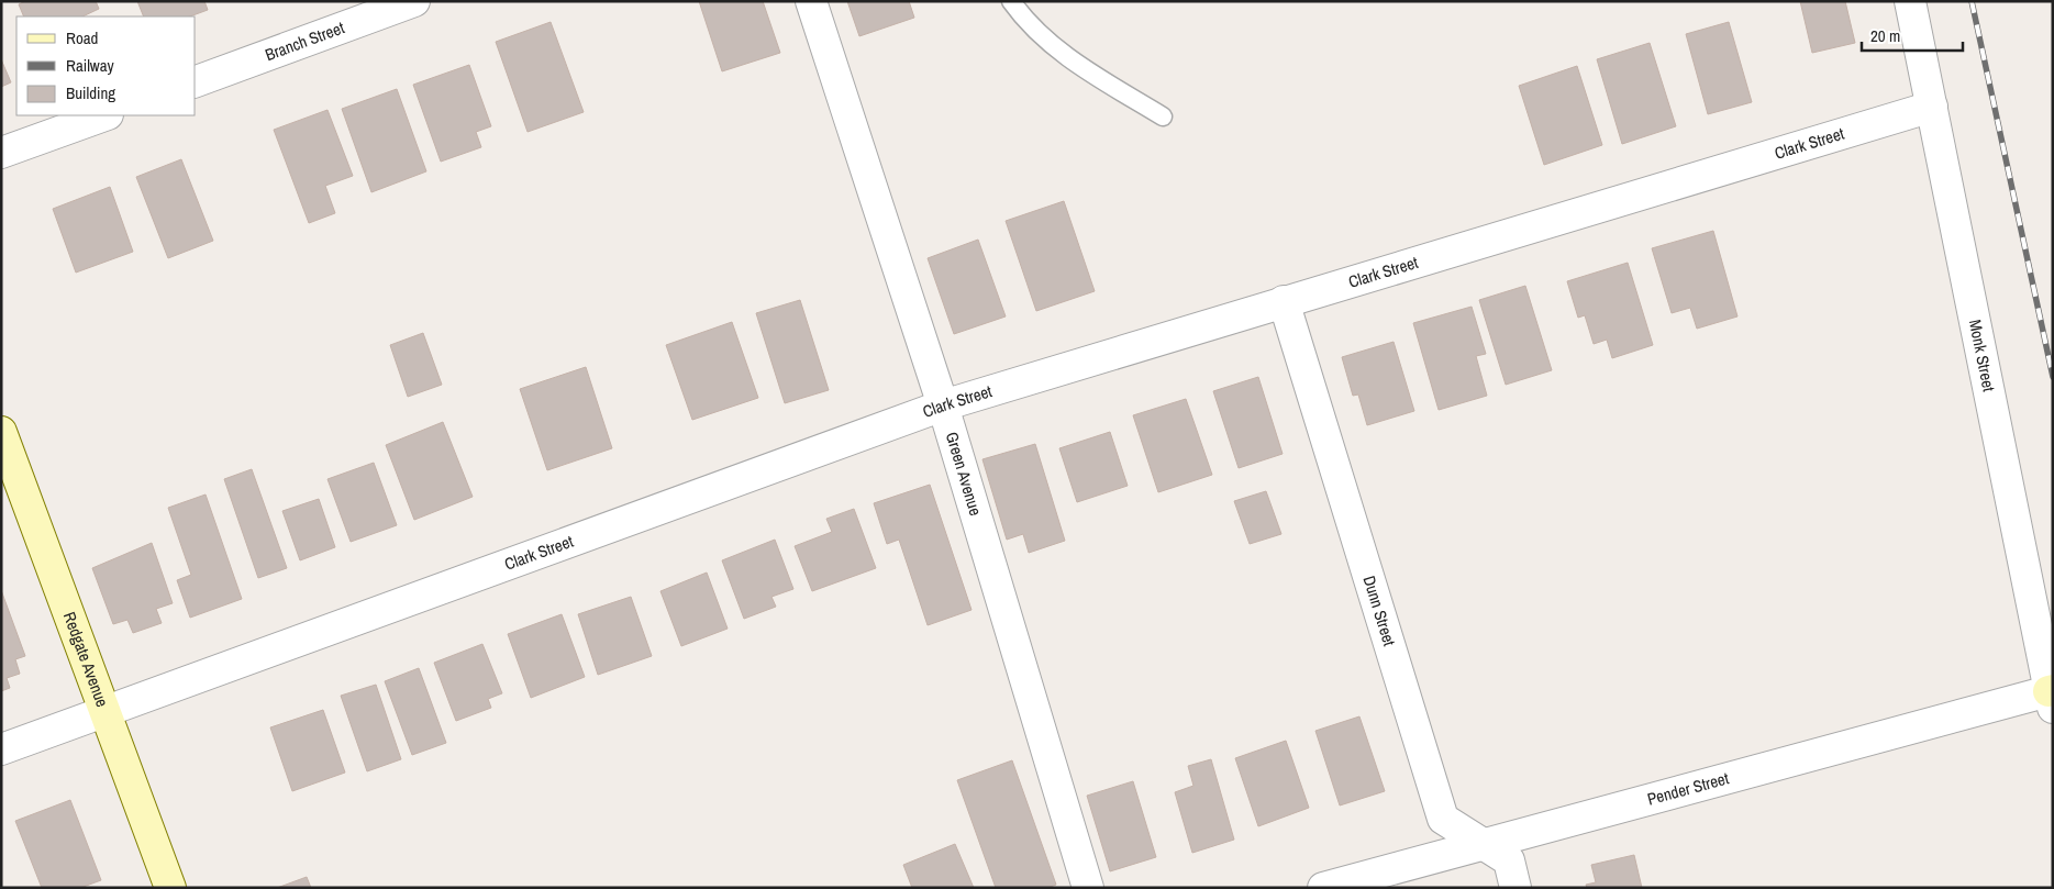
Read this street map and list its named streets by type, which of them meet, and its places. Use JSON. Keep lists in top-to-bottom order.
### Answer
{
  "streets": {
    "street": [
      "Branch Street",
      "Clark Street",
      "Monk Street",
      "Green Avenue",
      "Dunn Street",
      "Redgate Avenue",
      "Pender Street"
    ]
  },
  "crossings": [
    ["Clark Street", "Monk Street"],
    ["Clark Street", "Green Avenue"],
    ["Clark Street", "Dunn Street"],
    ["Clark Street", "Redgate Avenue"],
    ["Monk Street", "Pender Street"],
    ["Dunn Street", "Pender Street"]
  ],
  "legend": ["Road", "Railway", "Building"],
  "scale_bar": "20 m"
}
